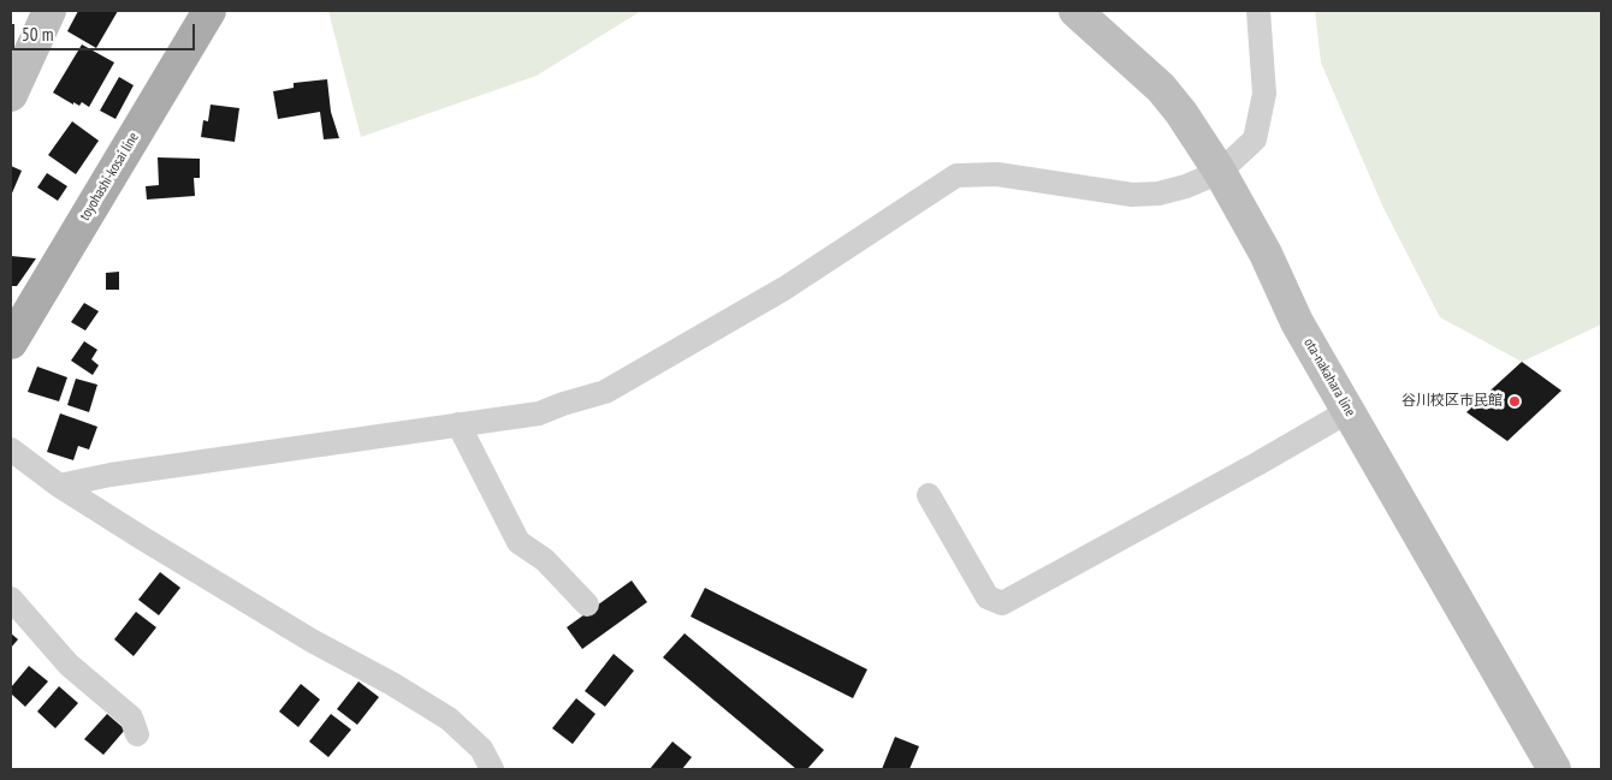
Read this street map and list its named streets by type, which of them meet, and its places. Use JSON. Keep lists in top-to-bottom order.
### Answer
{
  "streets": {
    "main road": ["toyohashi-kosai line", "ota-nakahara line"]
  },
  "places": ["谷川校区市民館"],
  "scale_bar": "50 m"
}
